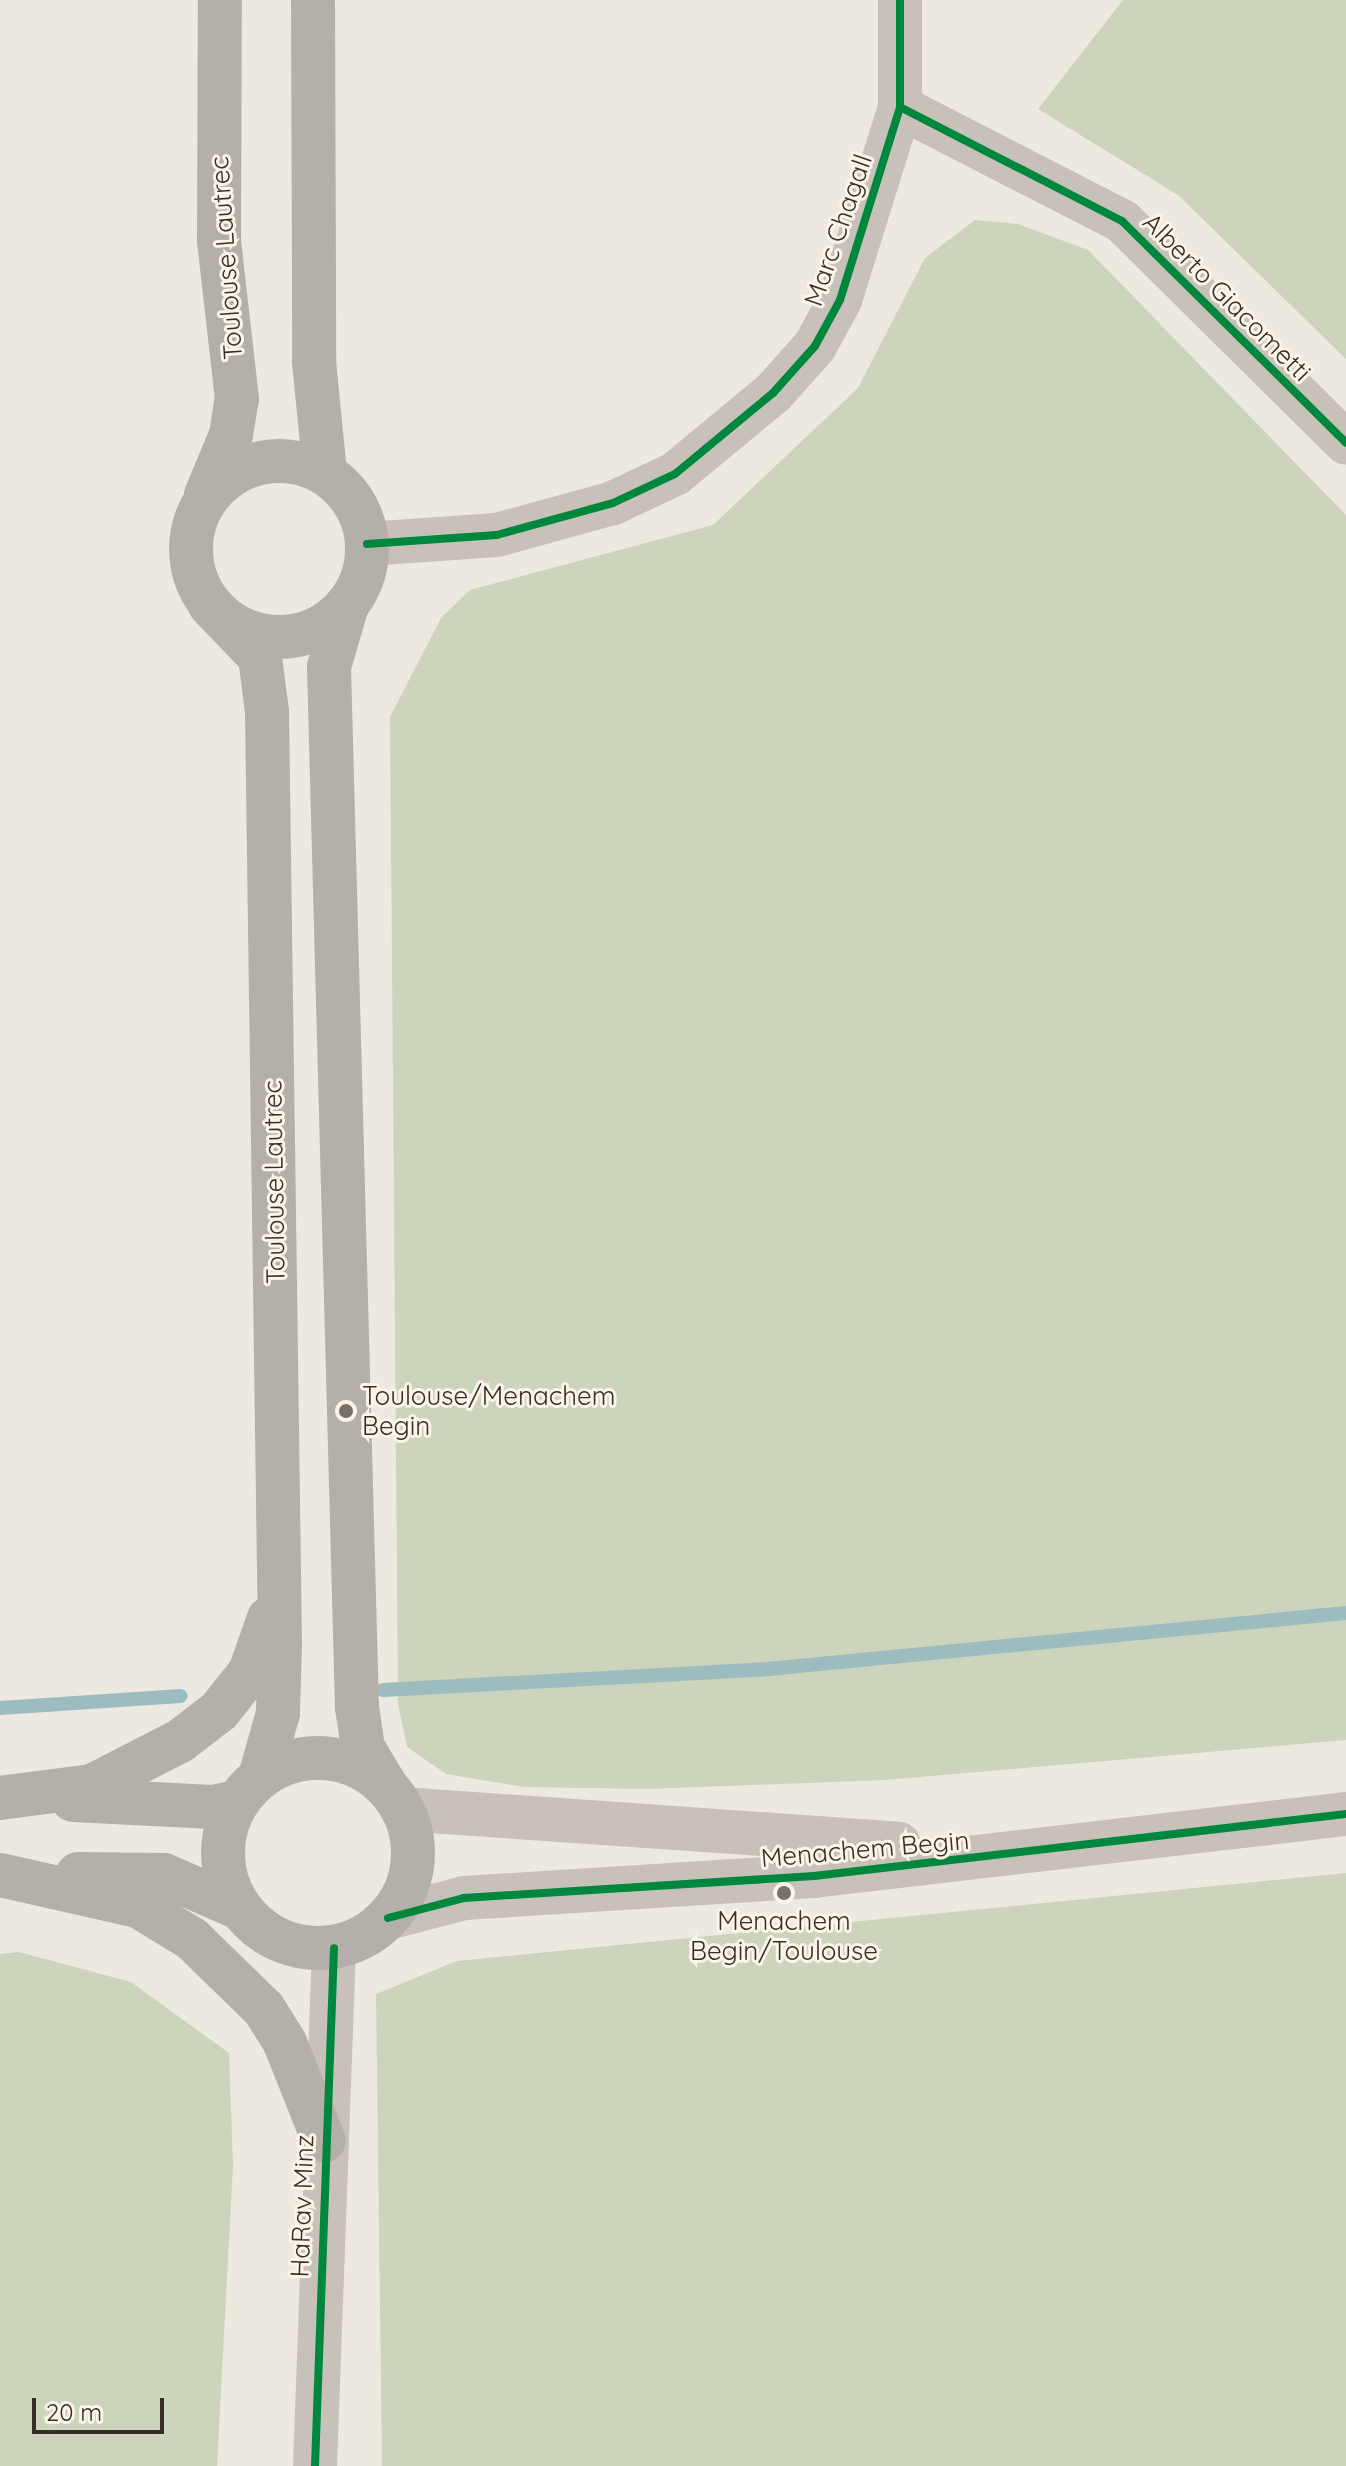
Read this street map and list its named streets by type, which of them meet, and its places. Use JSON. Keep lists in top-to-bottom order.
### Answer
{
  "streets": {
    "main road": ["Toulouse Lautrec"],
    "street": [
      "Marc Chagall",
      "Alberto Giacometti",
      "Menachem Begin",
      "HaRav Minz"
    ]
  },
  "crossings": [
    ["Marc Chagall", "Toulouse Lautrec"],
    ["Marc Chagall", "Alberto Giacometti"],
    ["Toulouse Lautrec", "Menachem Begin"],
    ["Toulouse Lautrec", "HaRav Minz"],
    ["Menachem Begin", "HaRav Minz"]
  ],
  "places": ["Toulouse/Menachem Begin", "Menachem Begin/Toulouse"],
  "scale_bar": "20 m"
}
